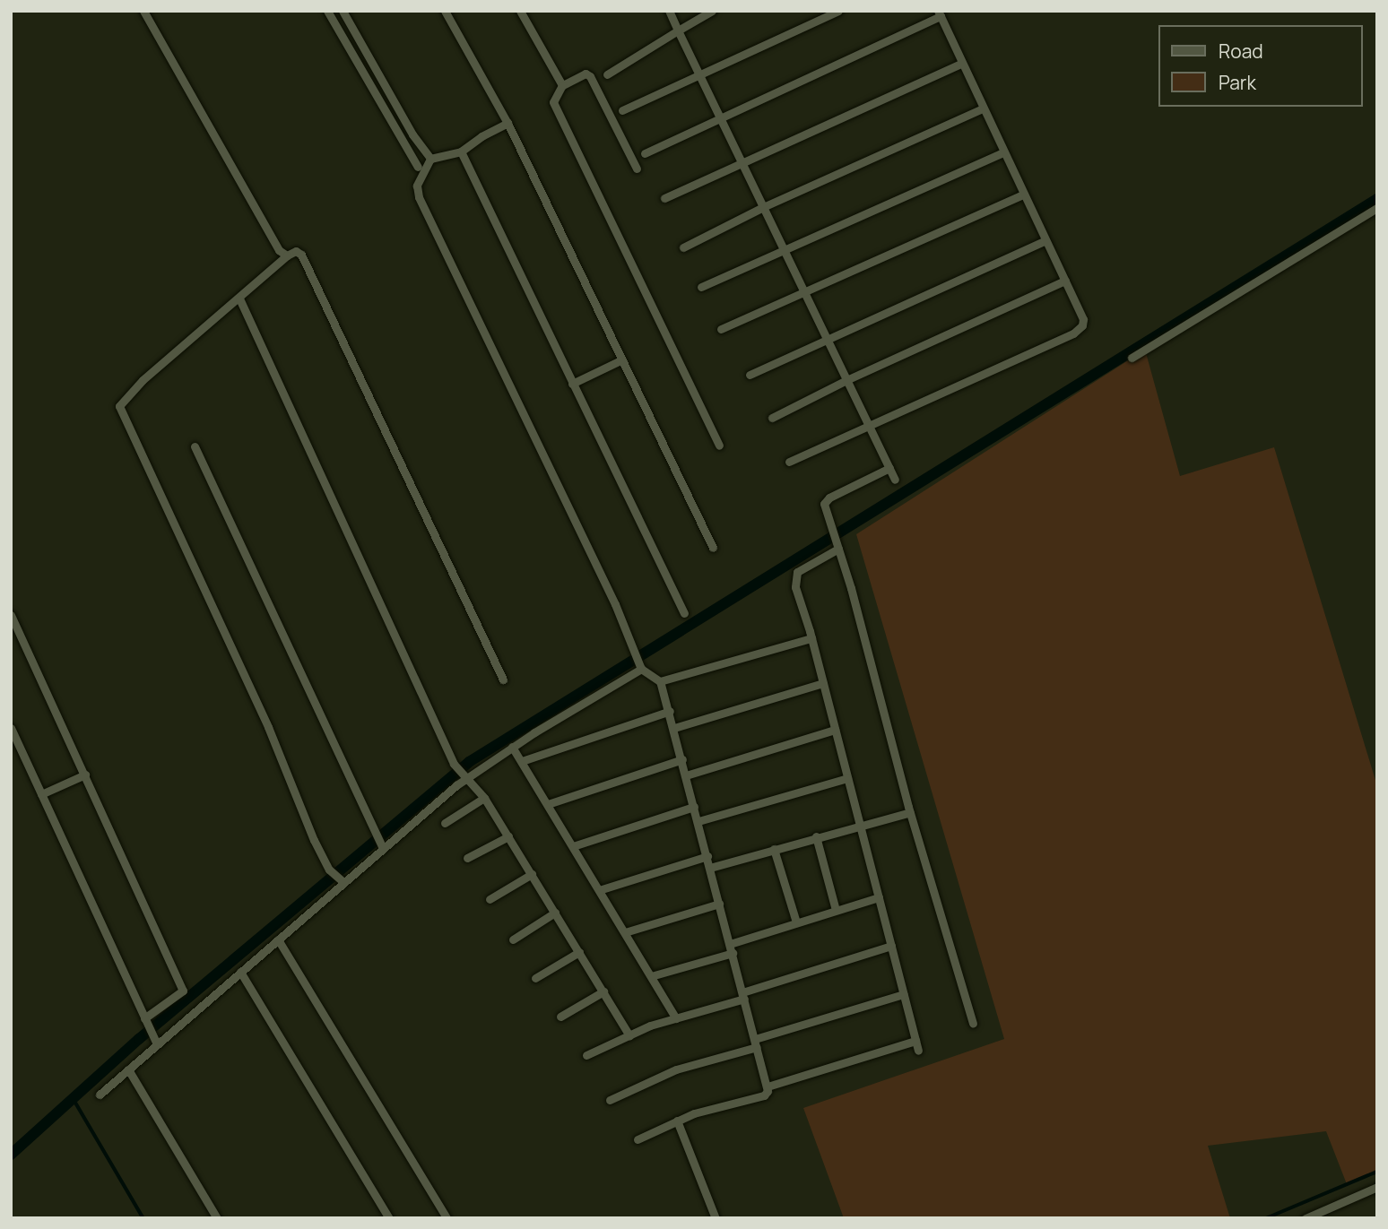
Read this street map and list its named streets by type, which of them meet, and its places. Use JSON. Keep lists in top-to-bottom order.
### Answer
{
  "legend": ["Road", "Park"]
}
